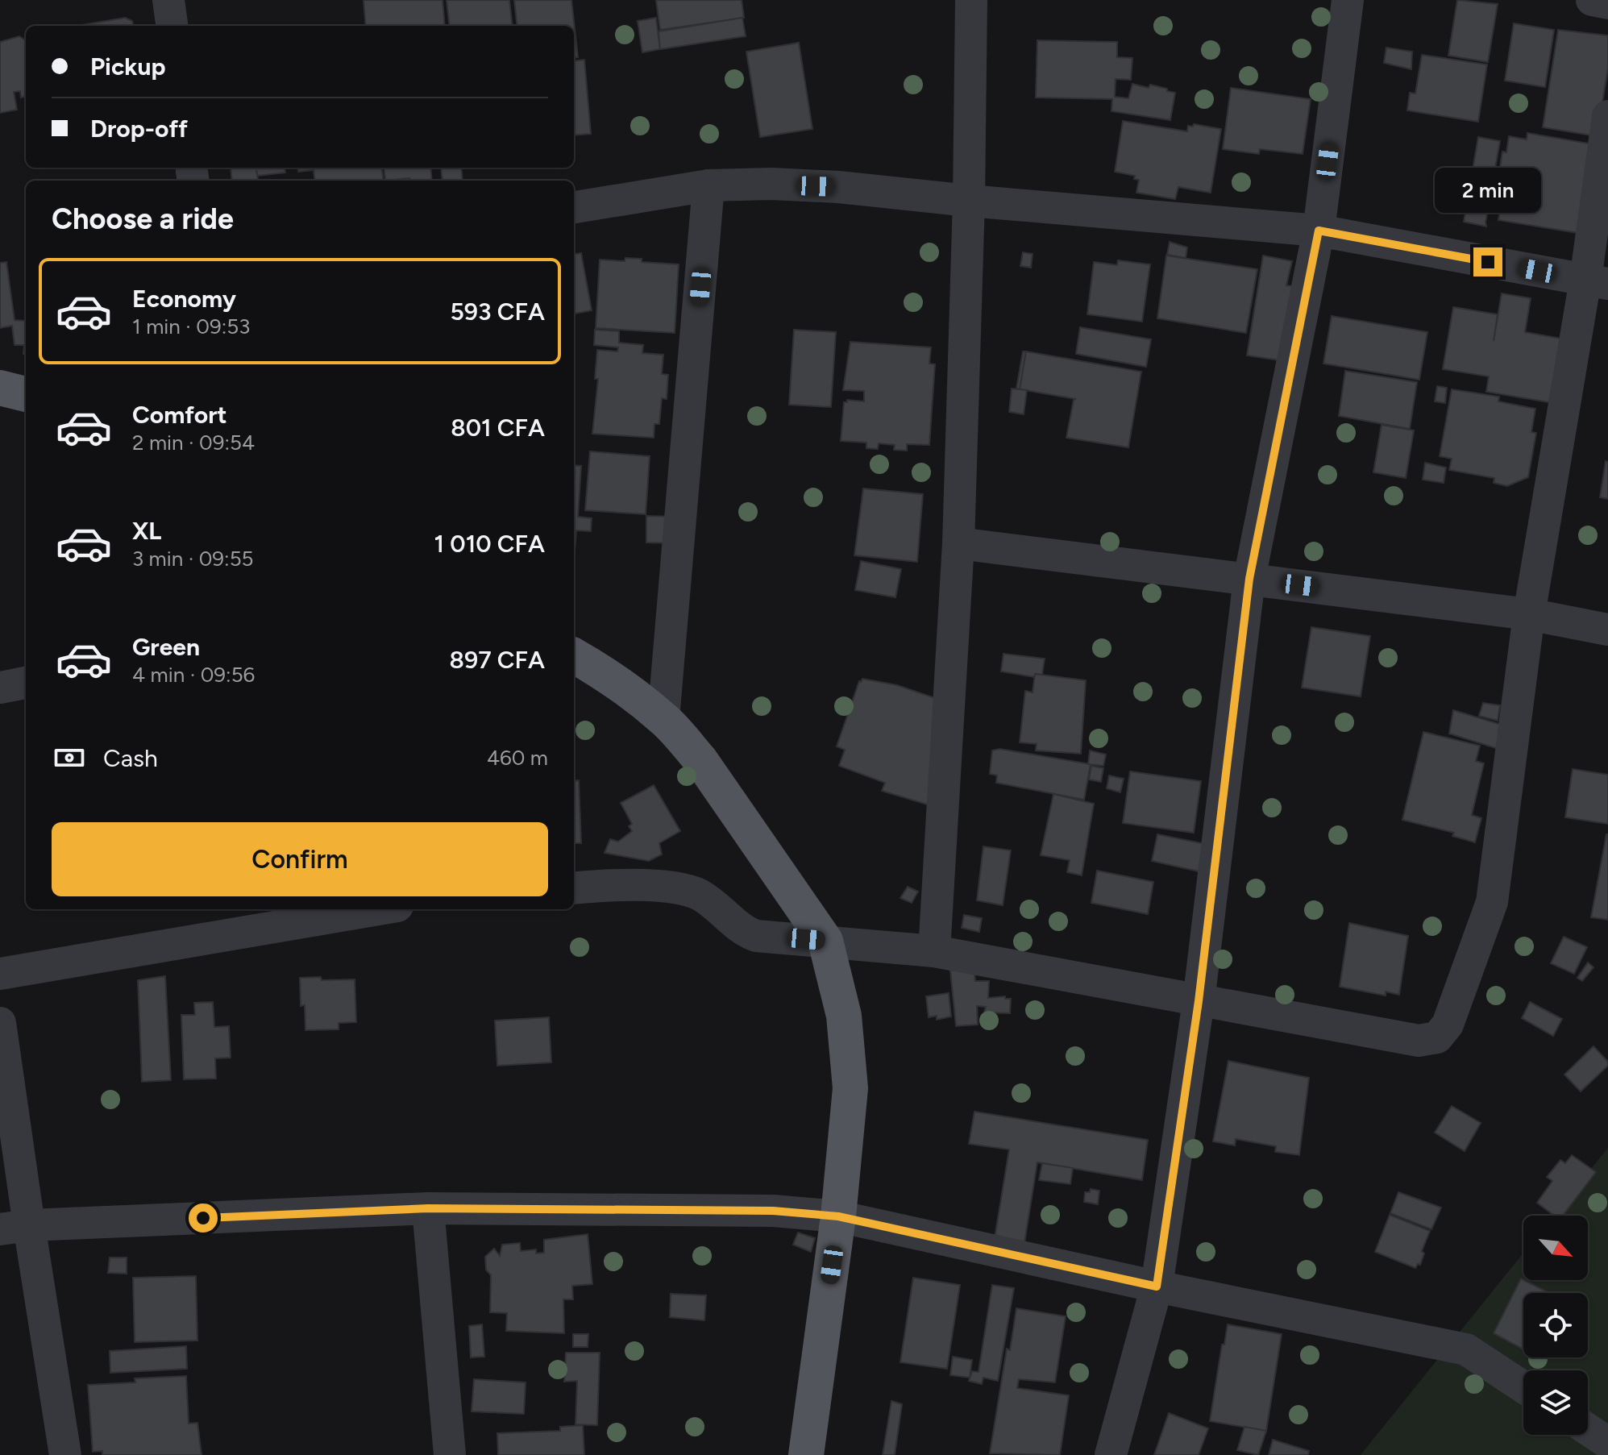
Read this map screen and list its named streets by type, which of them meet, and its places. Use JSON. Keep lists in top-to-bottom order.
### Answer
{
  "north": "bottom right",
  "page": {
    "banner": ["Pickup", "Drop-off"],
    "bubble": "2 min",
    "heading": "Choose a ride",
    "list": [
      {
        "name": "Economy",
        "note": "1 min · 09:53",
        "value": "593 CFA"
      },
      {
        "name": "Comfort",
        "note": "2 min · 09:54",
        "value": "801 CFA"
      },
      {
        "name": "XL",
        "note": "3 min · 09:55",
        "value": "1 010 CFA"
      },
      {
        "name": "Green",
        "note": "4 min · 09:56",
        "value": "897 CFA"
      }
    ],
    "pay": ["Cash", "460 m"],
    "buttons": "Confirm"
  }
}
